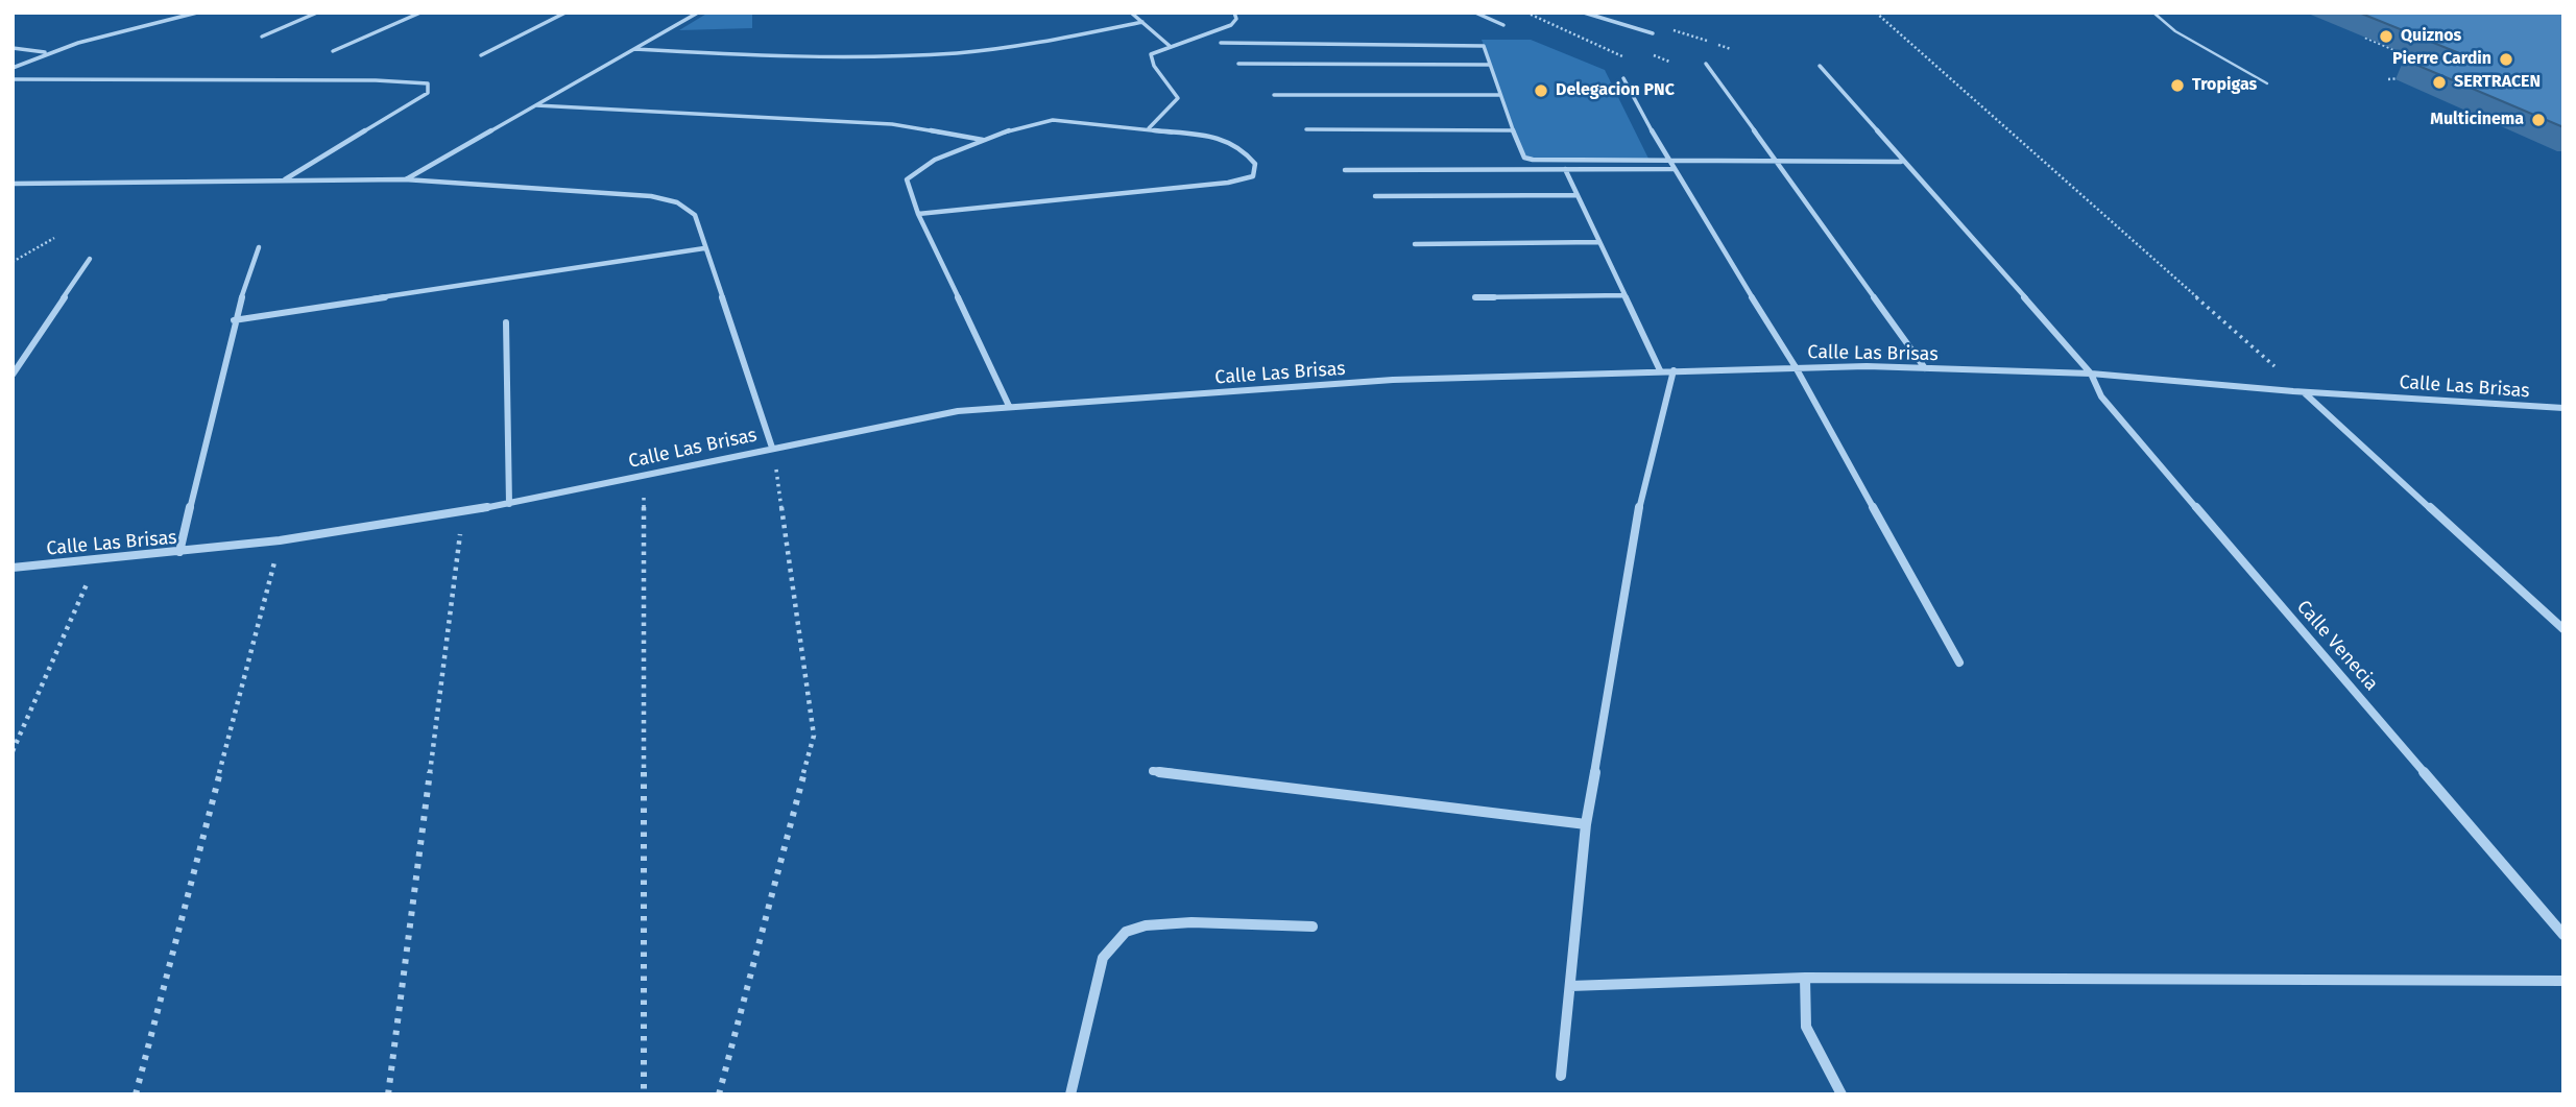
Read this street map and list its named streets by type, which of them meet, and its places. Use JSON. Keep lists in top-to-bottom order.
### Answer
{
  "streets": {
    "street": ["Calle Las Brisas", "Calle Venecia"]
  },
  "crossings": [
    ["Calle Las Brisas", "Calle Venecia"]
  ],
  "places": [
    "Quiznos",
    "Pierre Cardin",
    "SERTRACEN",
    "Tropigas",
    "Delegacion PNC",
    "Multicinema"
  ]
}
